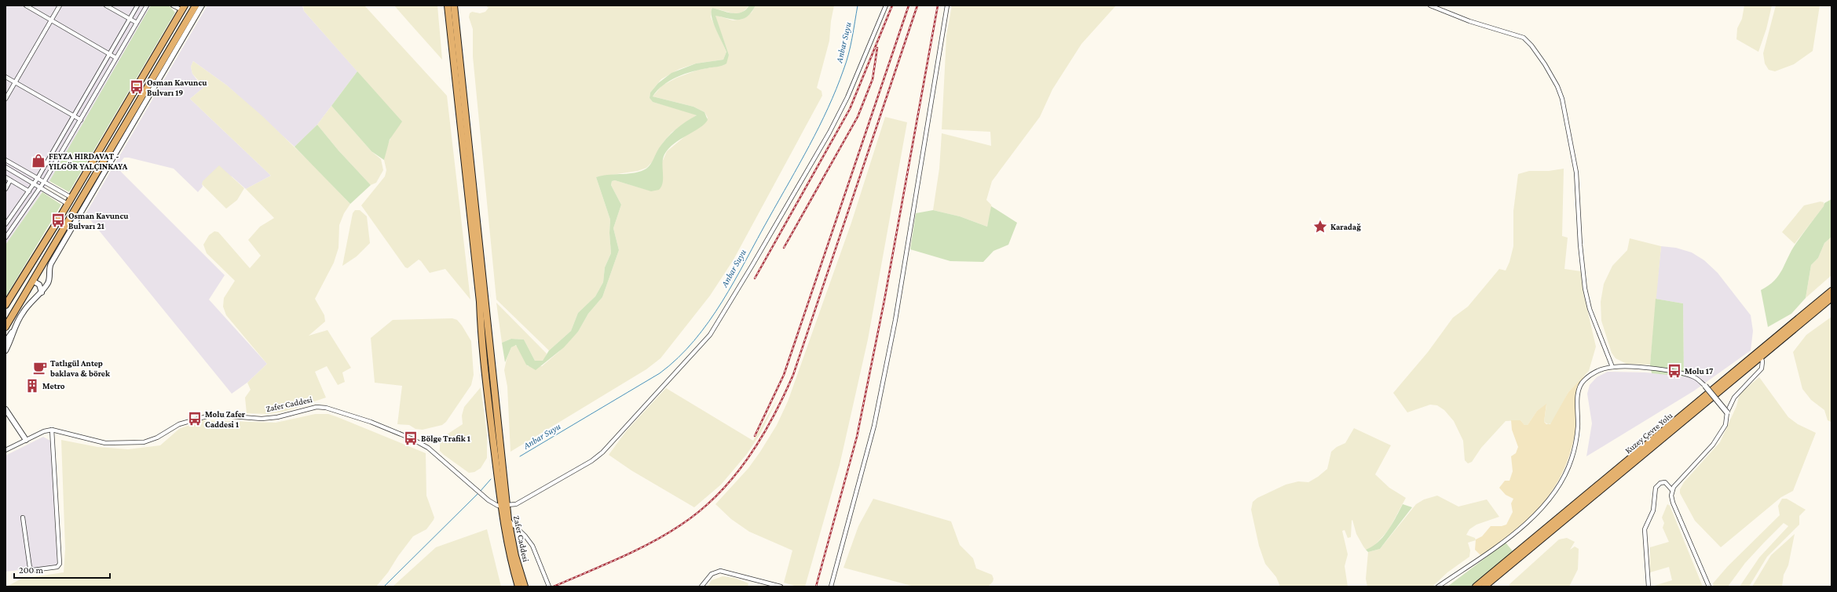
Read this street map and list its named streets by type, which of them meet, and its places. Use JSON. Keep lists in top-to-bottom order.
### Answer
{
  "streets": {
    "highway": ["Zafer Caddesi", "Kuzey Çevre Yolu"]
  },
  "water": ["Anbar Suyu"],
  "places": {
    "bus stop": [
      "Osman Kavuncu Bulvarı 19",
      "Osman Kavuncu Bulvarı 21",
      "Molu 17",
      "Molu Zafer Caddesi 1",
      "Bölge Trafik 1"
    ],
    "shop": ["FEYZA HIRDAVAT - YILGÖR YALÇINKAYA"],
    "place": ["Karadağ"],
    "cafe": ["Tatlıgül Antep baklava & börek"],
    "building": ["Metro"]
  },
  "scale_bar": "200 m"
}
